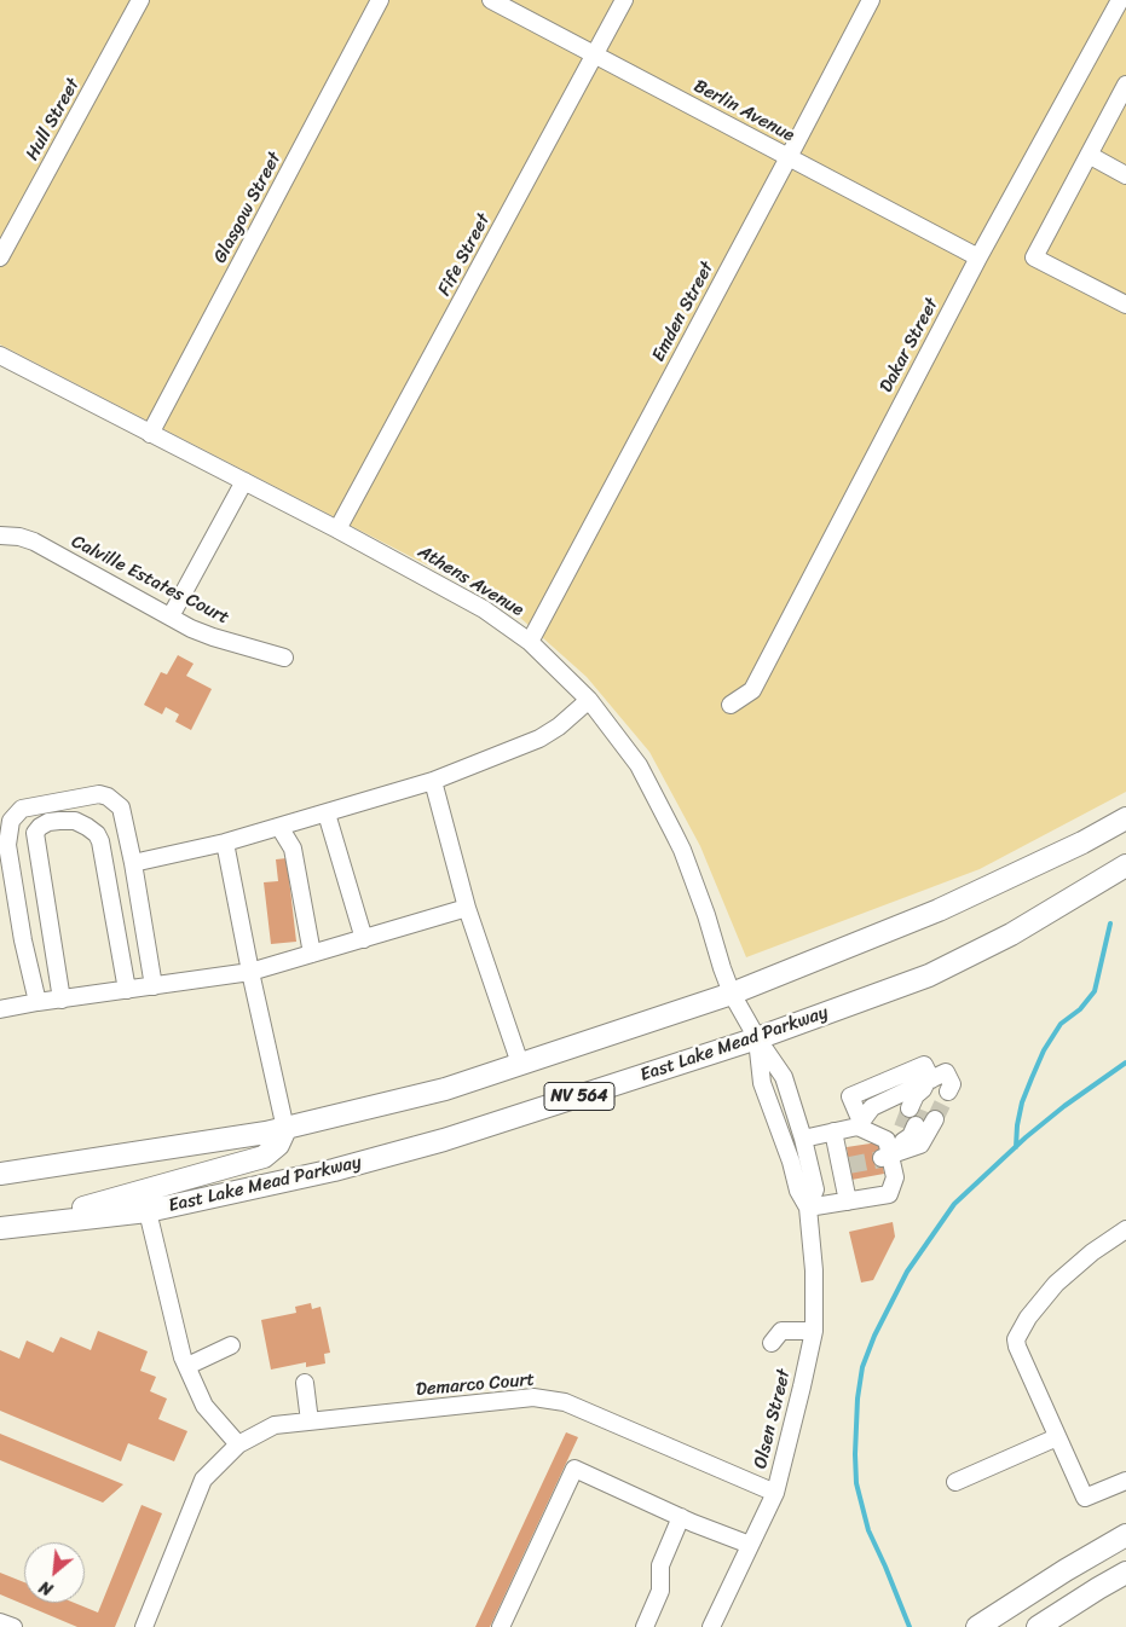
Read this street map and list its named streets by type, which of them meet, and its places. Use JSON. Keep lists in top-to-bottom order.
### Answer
{
  "streets": {
    "main road": ["East Lake Mead Parkway", "NV 564"],
    "street": [
      "Berlin Avenue",
      "Hull Street",
      "Glasgow Street",
      "Fife Street",
      "Emden Street",
      "Dakar Street",
      "Calville Estates Court",
      "Athens Avenue",
      "Demarco Court",
      "Olsen Street"
    ]
  },
  "crossings": [
    ["Berlin Avenue", "Fife Street"],
    ["Berlin Avenue", "Emden Street"],
    ["Berlin Avenue", "Dakar Street"],
    ["Glasgow Street", "Athens Avenue"],
    ["Fife Street", "Athens Avenue"],
    ["Emden Street", "Athens Avenue"],
    ["Athens Avenue", "NV 564"],
    ["Athens Avenue", "Olsen Street"],
    ["East Lake Mead Parkway", "Olsen Street"],
    ["Demarco Court", "Olsen Street"]
  ],
  "north": "bottom left"
}
